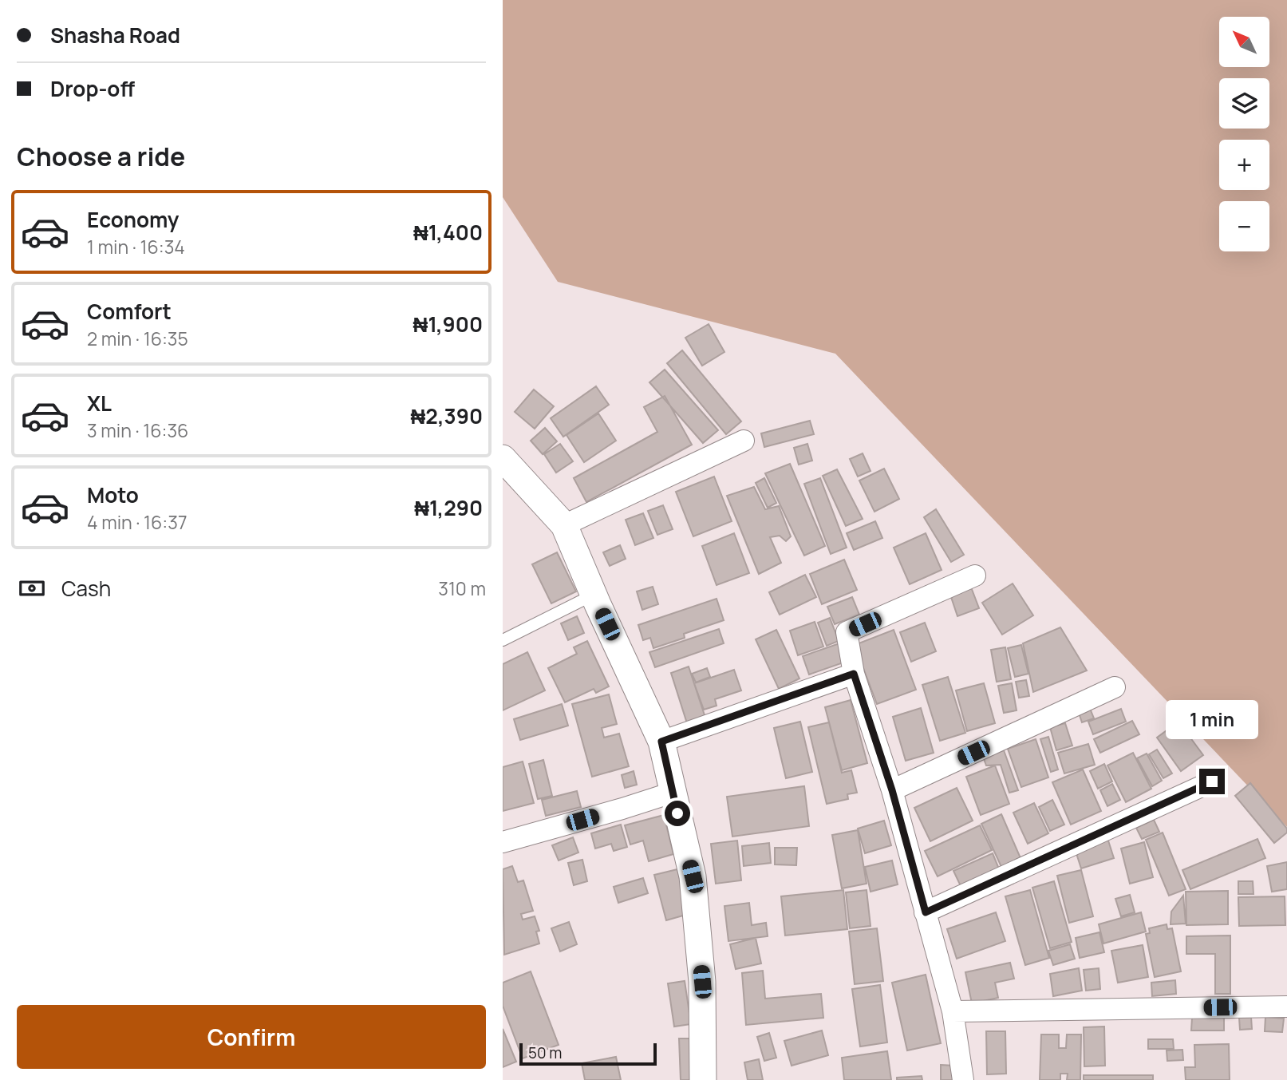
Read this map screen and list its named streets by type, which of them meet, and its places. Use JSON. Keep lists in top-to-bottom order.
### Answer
{
  "scale_bar": "50 m",
  "north": "top left",
  "page": {
    "banner": ["Shasha Road", "Drop-off"],
    "map_buttons": ["+", "−"],
    "heading": "Choose a ride",
    "list": [
      {
        "name": "Economy",
        "note": "1 min · 16:34",
        "value": "₦1,400"
      },
      {
        "name": "Comfort",
        "note": "2 min · 16:35",
        "value": "₦1,900"
      },
      {
        "name": "XL",
        "note": "3 min · 16:36",
        "value": "₦2,390"
      },
      {
        "name": "Moto",
        "note": "4 min · 16:37",
        "value": "₦1,290"
      }
    ],
    "pay": ["Cash", "310 m"],
    "bubble": "1 min",
    "buttons": "Confirm",
    "scale": "50 m"
  }
}
